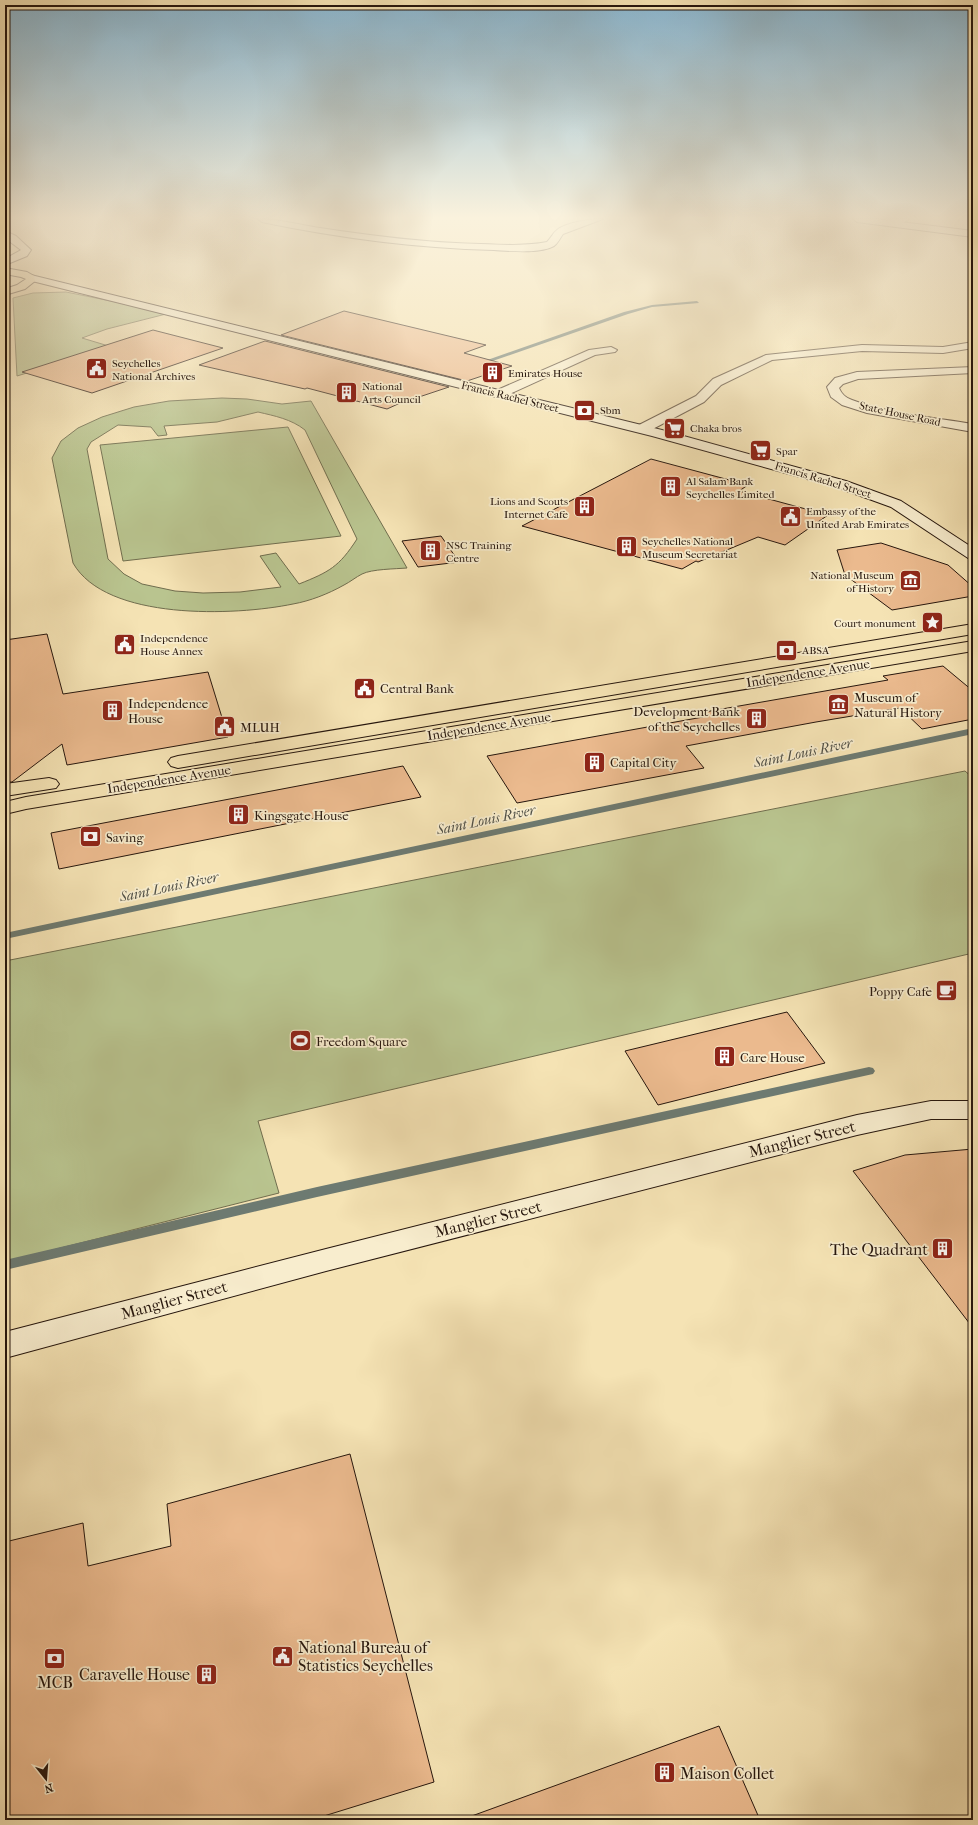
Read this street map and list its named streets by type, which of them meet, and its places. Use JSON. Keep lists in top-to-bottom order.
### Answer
{
  "streets": {
    "main road": [
      "Francis Rachel Street",
      "State House Road",
      "Independence Avenue",
      "Manglier Street"
    ]
  },
  "water": ["Saint Louis River"],
  "places": {
    "public building": [
      "Seychelles National Archives",
      "Embassy of the United Arab Emirates",
      "Independence House Annex",
      "Central Bank",
      "MLUH",
      "National Bureau of Statistics Seychelles"
    ],
    "building": [
      "Emirates House",
      "National Arts Council",
      "Al Salam Bank Seychelles Limited",
      "Lions and Scouts Internet Cafe",
      "Seychelles National Museum Secretariat",
      "NSC Training Centre",
      "Independence House",
      "Development Bank of the Seychelles",
      "Capital City",
      "Kingsgate House",
      "Care House",
      "The Quadrant",
      "Caravelle House",
      "Maison Collet"
    ],
    "bank": [
      "Sbm",
      "ABSA",
      "Saving",
      "MCB"
    ],
    "supermarket": ["Chaka bros", "Spar"],
    "museum": ["National Museum of History", "Museum of Natural History"],
    "place": ["Court monument"],
    "cafe": ["Poppy Cafe"],
    "sports": ["Freedom Square"]
  },
  "north": "bottom"
}
